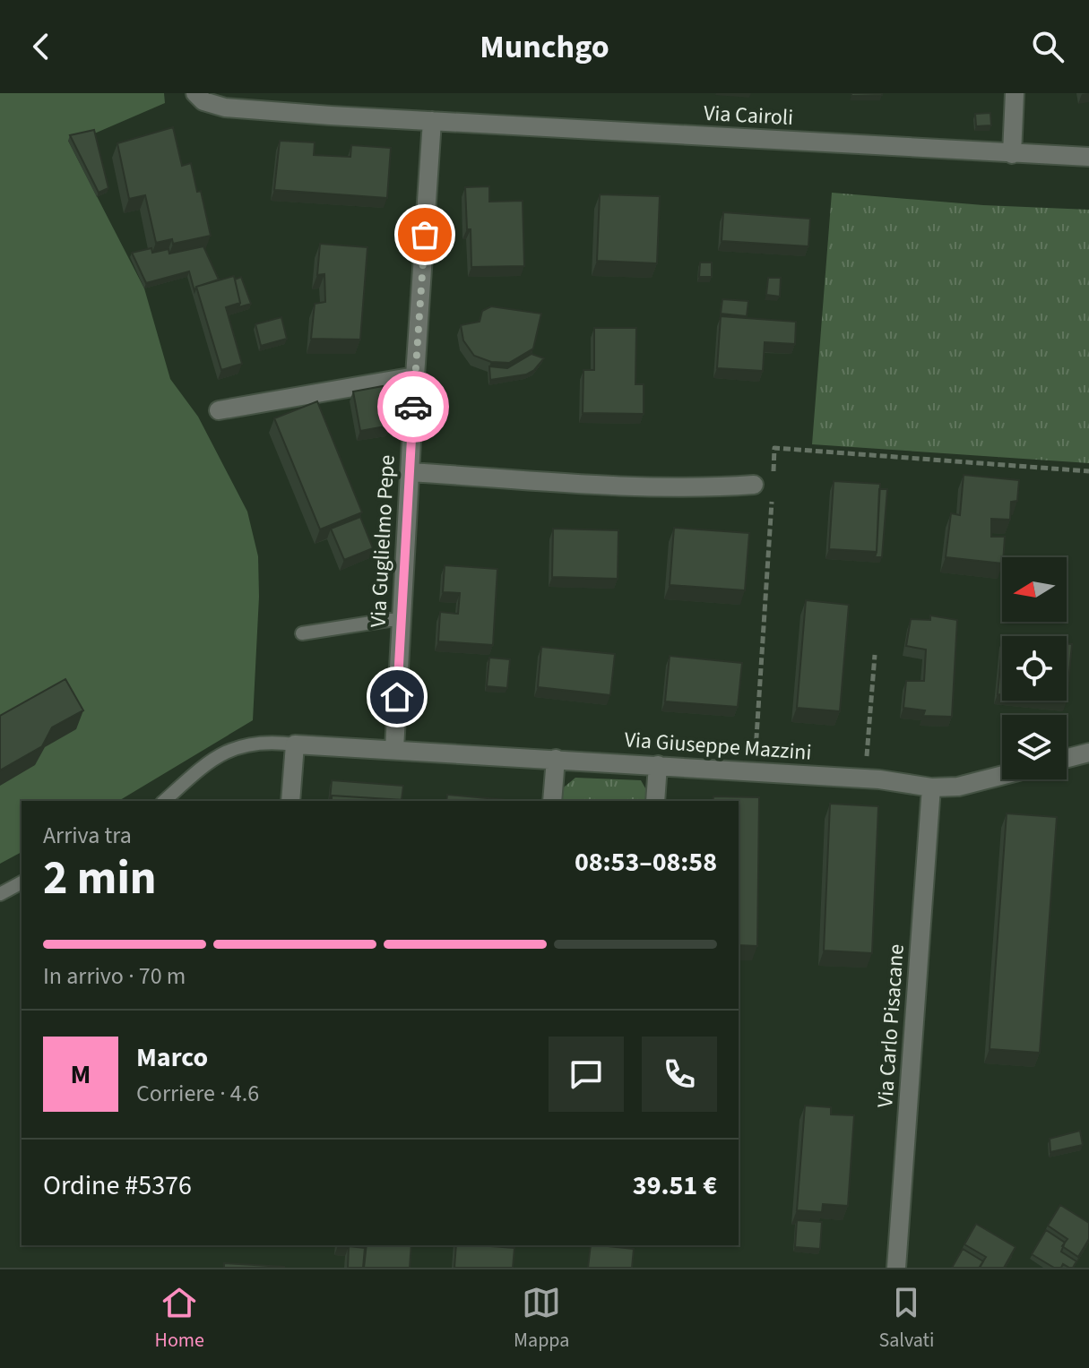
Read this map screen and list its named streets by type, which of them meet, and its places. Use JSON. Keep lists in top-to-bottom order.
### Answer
{
  "streets": {
    "street": [
      "Via Cairoli",
      "Via Guglielmo Pepe",
      "Via Giuseppe Mazzini",
      "Via Carlo Pisacane"
    ]
  },
  "crossings": [
    ["Via Cairoli", "Via Guglielmo Pepe"],
    ["Via Guglielmo Pepe", "Via Giuseppe Mazzini"],
    ["Via Giuseppe Mazzini", "Via Carlo Pisacane"]
  ],
  "north": "left",
  "page": {
    "header": "Munchgo",
    "heading": ["2 min", "Arriva tra", "08:53–08:58"],
    "panel": [
      "Marco",
      "Corriere · 4.6",
      "Ordine #5376",
      "39.51 €"
    ],
    "bar": "In arrivo · 70 m",
    "round": "M",
    "tabs": ["Home", "Mappa", "Salvati"]
  }
}
